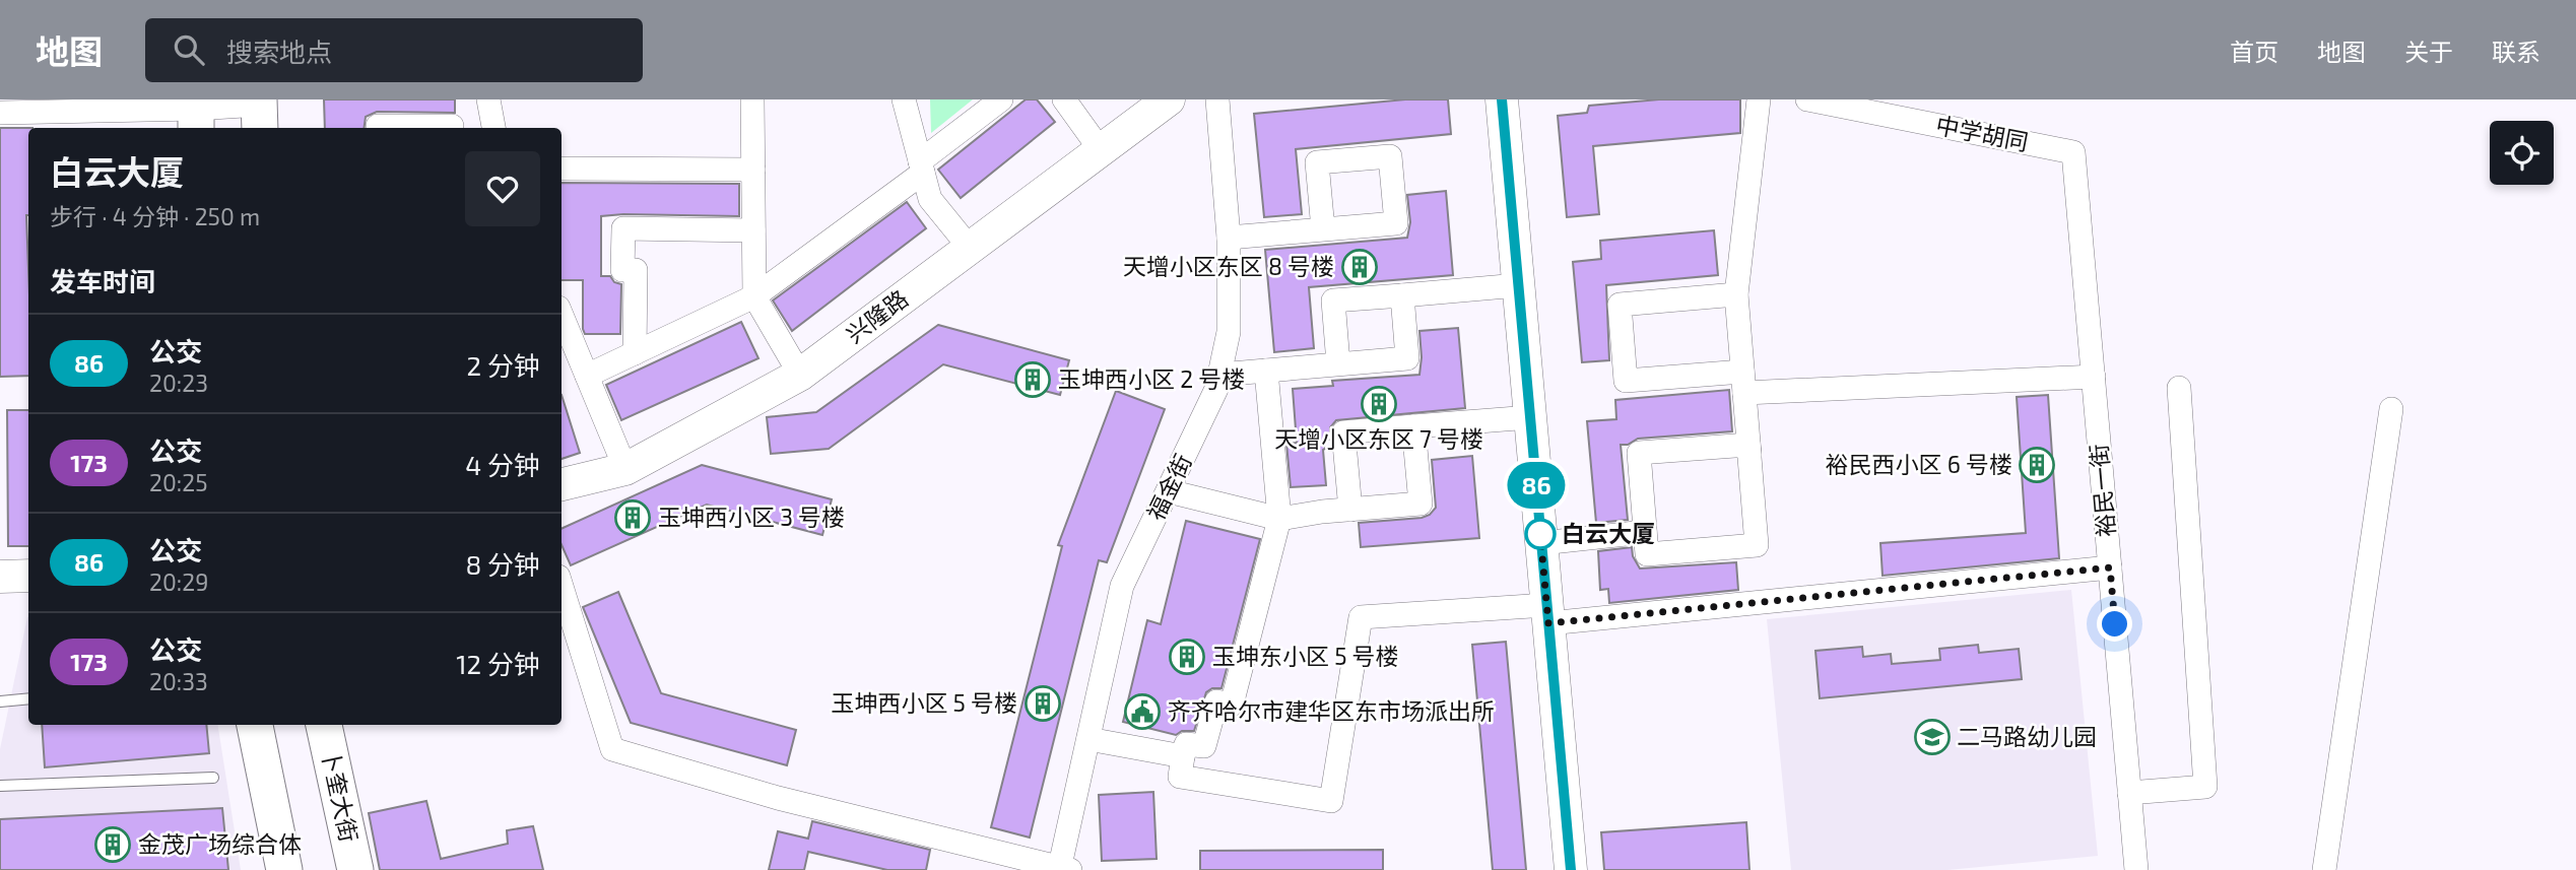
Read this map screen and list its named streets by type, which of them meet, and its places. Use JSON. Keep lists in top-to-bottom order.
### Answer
{
  "streets": {
    "main road": ["卜奎大街"],
    "street": [
      "中学胡同",
      "兴隆路",
      "福金街",
      "裕民一街"
    ]
  },
  "crossings": [
    ["中学胡同", "裕民一街"]
  ],
  "places": {
    "building": [
      "天增小区东区 8 号楼",
      "玉坤西小区 2 号楼",
      "天增小区东区 7 号楼",
      "裕民西小区 6 号楼",
      "玉坤西小区 3 号楼",
      "玉坤东小区 5 号楼",
      "玉坤西小区 5 号楼",
      "金茂广场综合体"
    ],
    "other": ["白云大厦"],
    "public building": ["齐齐哈尔市建华区东市场派出所"],
    "school or university": ["二马路幼儿园"]
  },
  "lines": ["bus line 86"],
  "page": {
    "header": "地图",
    "search": "搜索地点",
    "nav": [
      "首页",
      "地图",
      "关于",
      "联系"
    ],
    "on_map": "86",
    "heading": [
      ["白云大厦", "步行 · 4 分钟 · 250 m"],
      "发车时间"
    ],
    "list": [
      {
        "mark": "86",
        "name": "公交",
        "note": "20:23",
        "value": "2 分钟"
      },
      {
        "mark": "173",
        "name": "公交",
        "note": "20:25",
        "value": "4 分钟"
      },
      {
        "mark": "86",
        "name": "公交",
        "note": "20:29",
        "value": "8 分钟"
      },
      {
        "mark": "173",
        "name": "公交",
        "note": "20:33",
        "value": "12 分钟"
      }
    ]
  }
}
